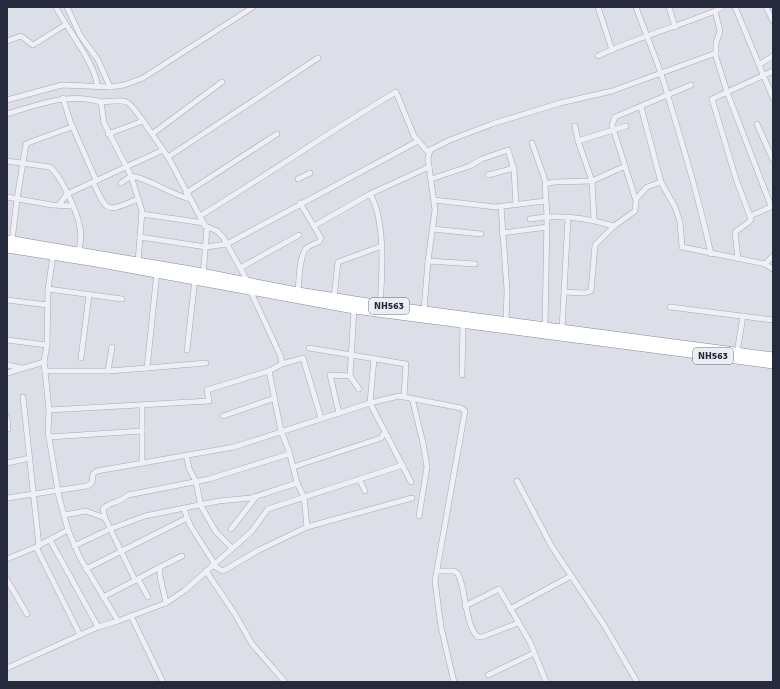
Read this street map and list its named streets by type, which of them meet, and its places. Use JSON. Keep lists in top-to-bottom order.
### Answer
{
  "streets": {
    "highway": ["NH563"]
  }
}
